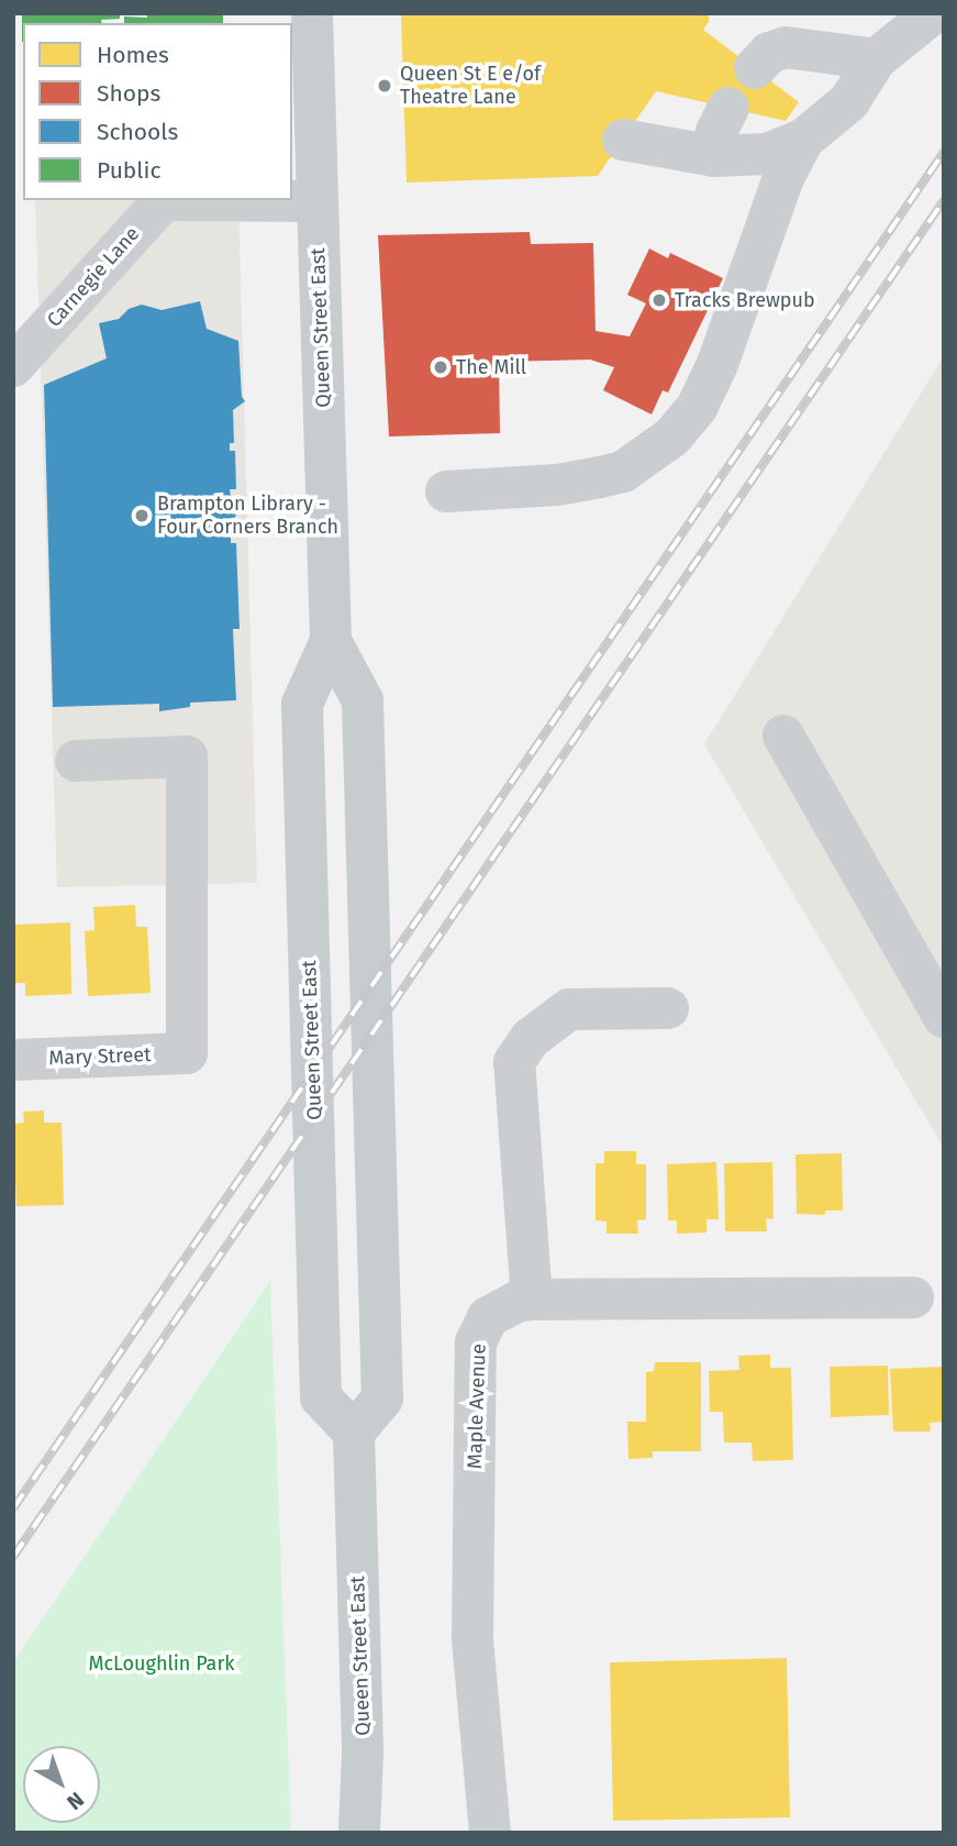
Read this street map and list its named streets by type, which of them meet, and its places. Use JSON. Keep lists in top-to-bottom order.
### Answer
{
  "streets": {
    "main road": ["Queen Street East"],
    "street": ["Carnegie Lane", "Mary Street", "Maple Avenue"]
  },
  "crossings": [
    ["Carnegie Lane", "Queen Street East"]
  ],
  "parks": ["McLoughlin Park"],
  "places": [
    "Queen St E e/of Theatre Lane",
    "Tracks Brewpub",
    "The Mill",
    "Brampton Library - Four Corners Branch"
  ],
  "legend": [
    "Homes",
    "Shops",
    "Schools",
    "Public"
  ],
  "north": "bottom right"
}
